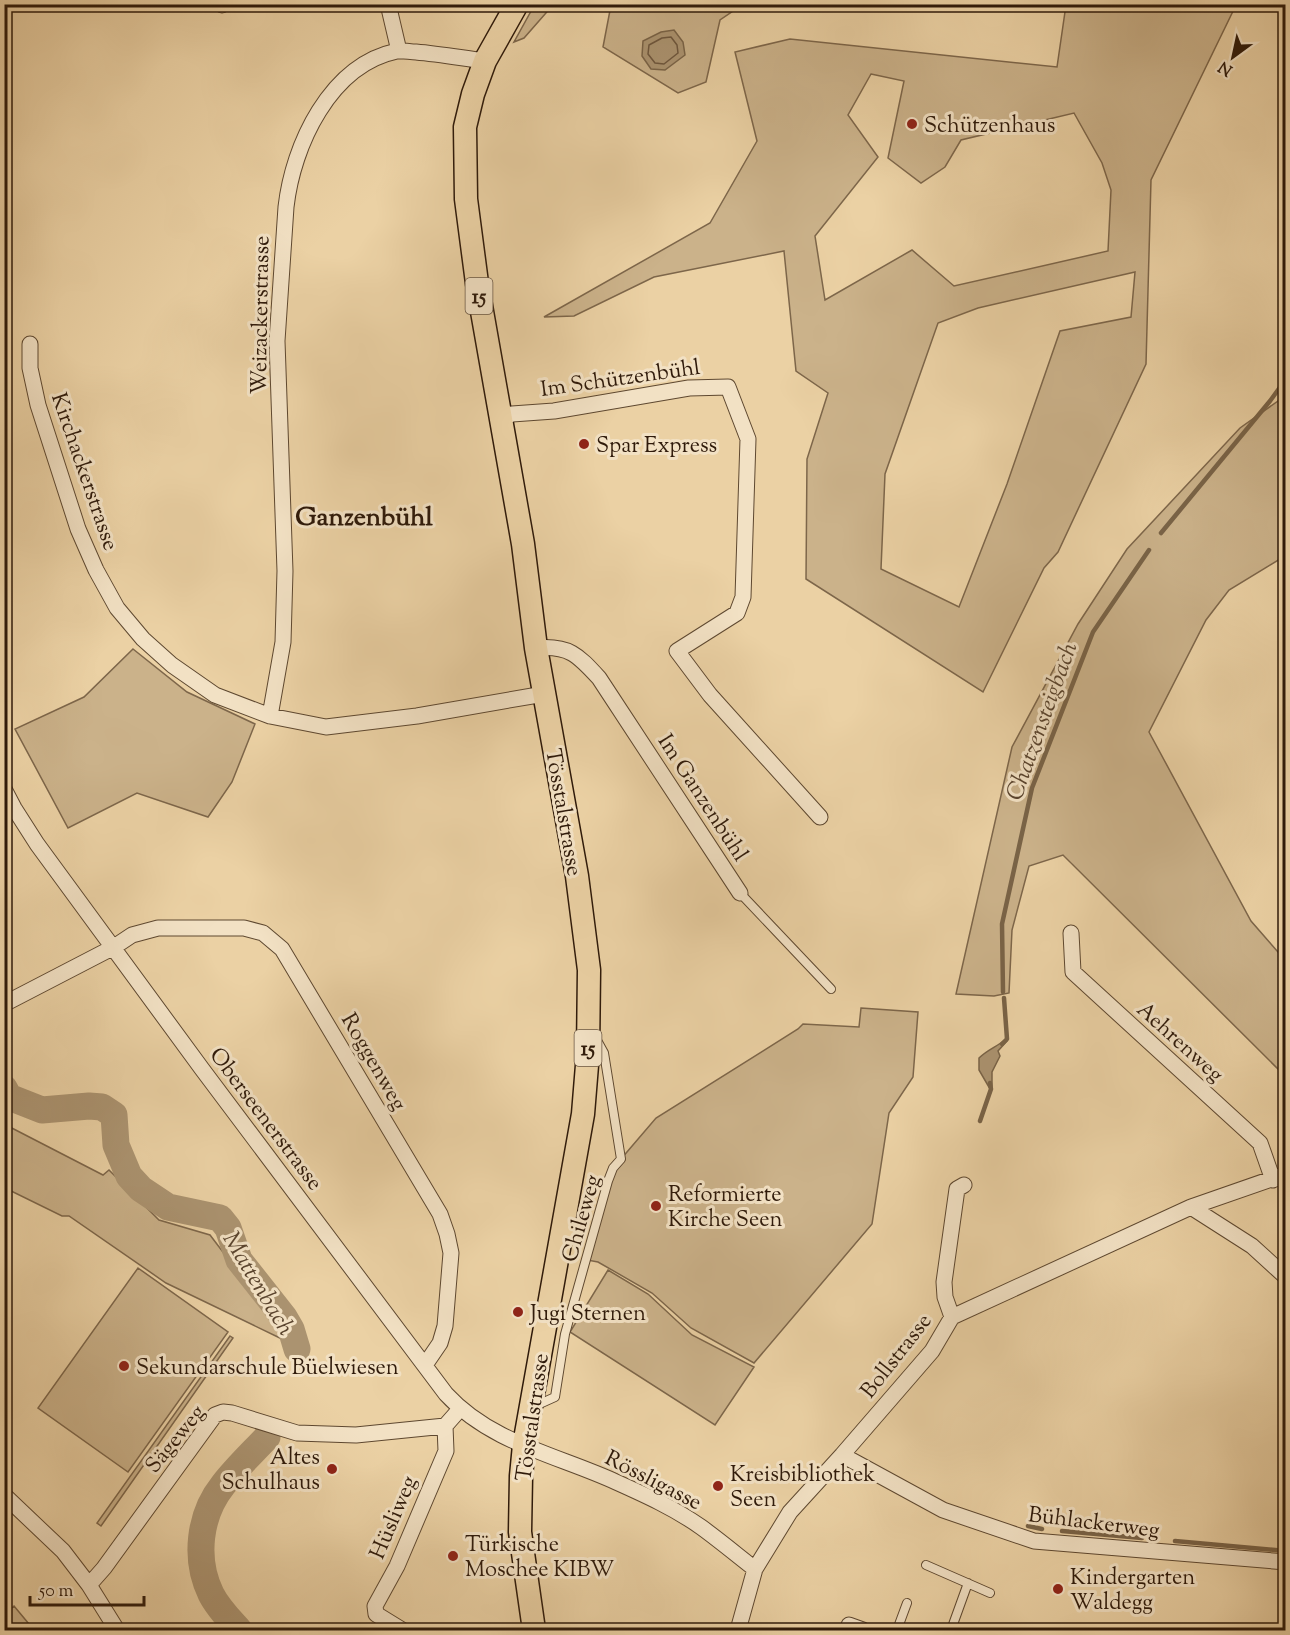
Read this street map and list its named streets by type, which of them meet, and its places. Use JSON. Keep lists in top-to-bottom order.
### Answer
{
  "streets": {
    "main road": ["15", "Tösstalstrasse"],
    "street": [
      "Weizackerstrasse",
      "Im Schützenbühl",
      "Kirchackerstrasse",
      "Im Ganzenbühl",
      "Aehrenweg",
      "Roggenweg",
      "Oberseenerstrasse",
      "Bollstrasse",
      "Sägeweg",
      "Rössligasse",
      "Hüsliweg",
      "Bühlackerweg"
    ],
    "lane": ["Chileweg"]
  },
  "crossings": [
    ["Weizackerstrasse", "Kirchackerstrasse"],
    ["Weizackerstrasse", "Tösstalstrasse"],
    ["Im Schützenbühl", "Tösstalstrasse"],
    ["Kirchackerstrasse", "Tösstalstrasse"],
    ["Im Ganzenbühl", "Tösstalstrasse"],
    ["Tösstalstrasse", "Oberseenerstrasse"],
    ["Tösstalstrasse", "Chileweg"],
    ["Tösstalstrasse", "Rössligasse"],
    ["Aehrenweg", "Bollstrasse"],
    ["Roggenweg", "Oberseenerstrasse"],
    ["Oberseenerstrasse", "Rössligasse"],
    ["Bollstrasse", "Rössligasse"],
    ["Bollstrasse", "Bühlackerweg"],
    ["Sägeweg", "Hüsliweg"]
  ],
  "districts": ["Ganzenbühl"],
  "water": ["Chatzensteigbach", "Mattenbach"],
  "places": [
    "Schützenhaus",
    "Spar Express",
    "Reformierte Kirche Seen",
    "Jugi Sternen",
    "Sekundarschule Büelwiesen",
    "Altes Schulhaus",
    "Kreisbibliothek Seen",
    "Türkische Moschee KIBW",
    "Kindergarten Waldegg"
  ],
  "scale_bar": "50 m",
  "north": "bottom left"
}
